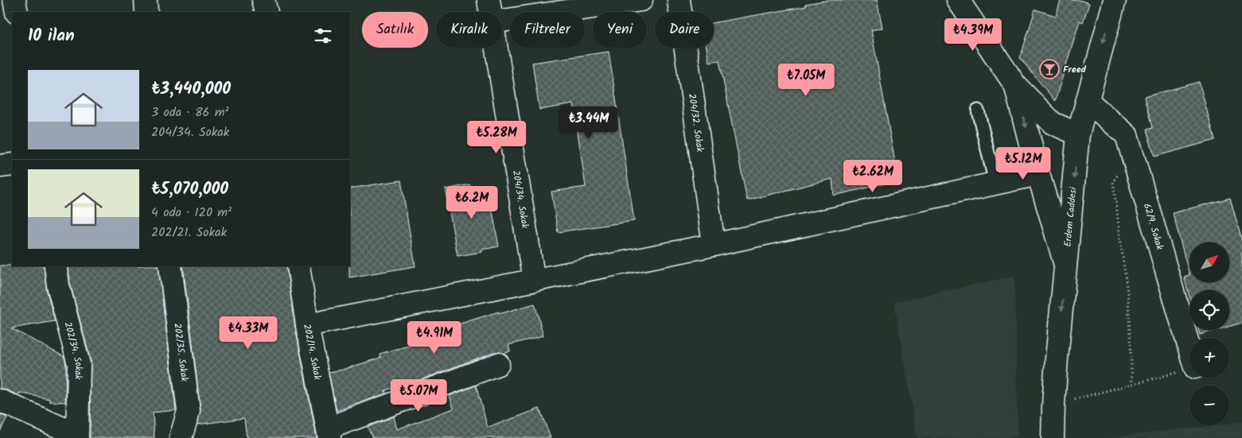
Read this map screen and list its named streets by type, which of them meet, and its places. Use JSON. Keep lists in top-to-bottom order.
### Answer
{
  "streets": {
    "street": [
      "204/32. Sokak",
      "204/34. Sokak",
      "Erdem Caddesi",
      "62/9. Sokak",
      "202/34. Sokak",
      "202/35. Sokak",
      "202/14. Sokak"
    ]
  },
  "crossings": [
    ["Erdem Caddesi", "62/9. Sokak"]
  ],
  "places": {
    "bar": ["Freed"]
  },
  "north": "top right",
  "page": {
    "chip": [
      "Satılık",
      "Kiralık",
      "Filtreler",
      "Yeni",
      "Daire"
    ],
    "heading": "10 ilan",
    "price": [
      "₺4.39M",
      "₺7.05M",
      "₺3.44M",
      "₺5.28M",
      "₺5.12M",
      "₺2.62M",
      "₺6.2M",
      "₺4.33M",
      "₺4.91M",
      "₺5.07M"
    ],
    "list": [
      {
        "name": "₺3,440,000",
        "note": "3 oda · 86 m² · 204/34. Sokak"
      },
      {
        "name": "₺5,070,000",
        "note": "4 oda · 120 m² · 202/21. Sokak"
      }
    ],
    "map_buttons": ["+", "−"]
  }
}
